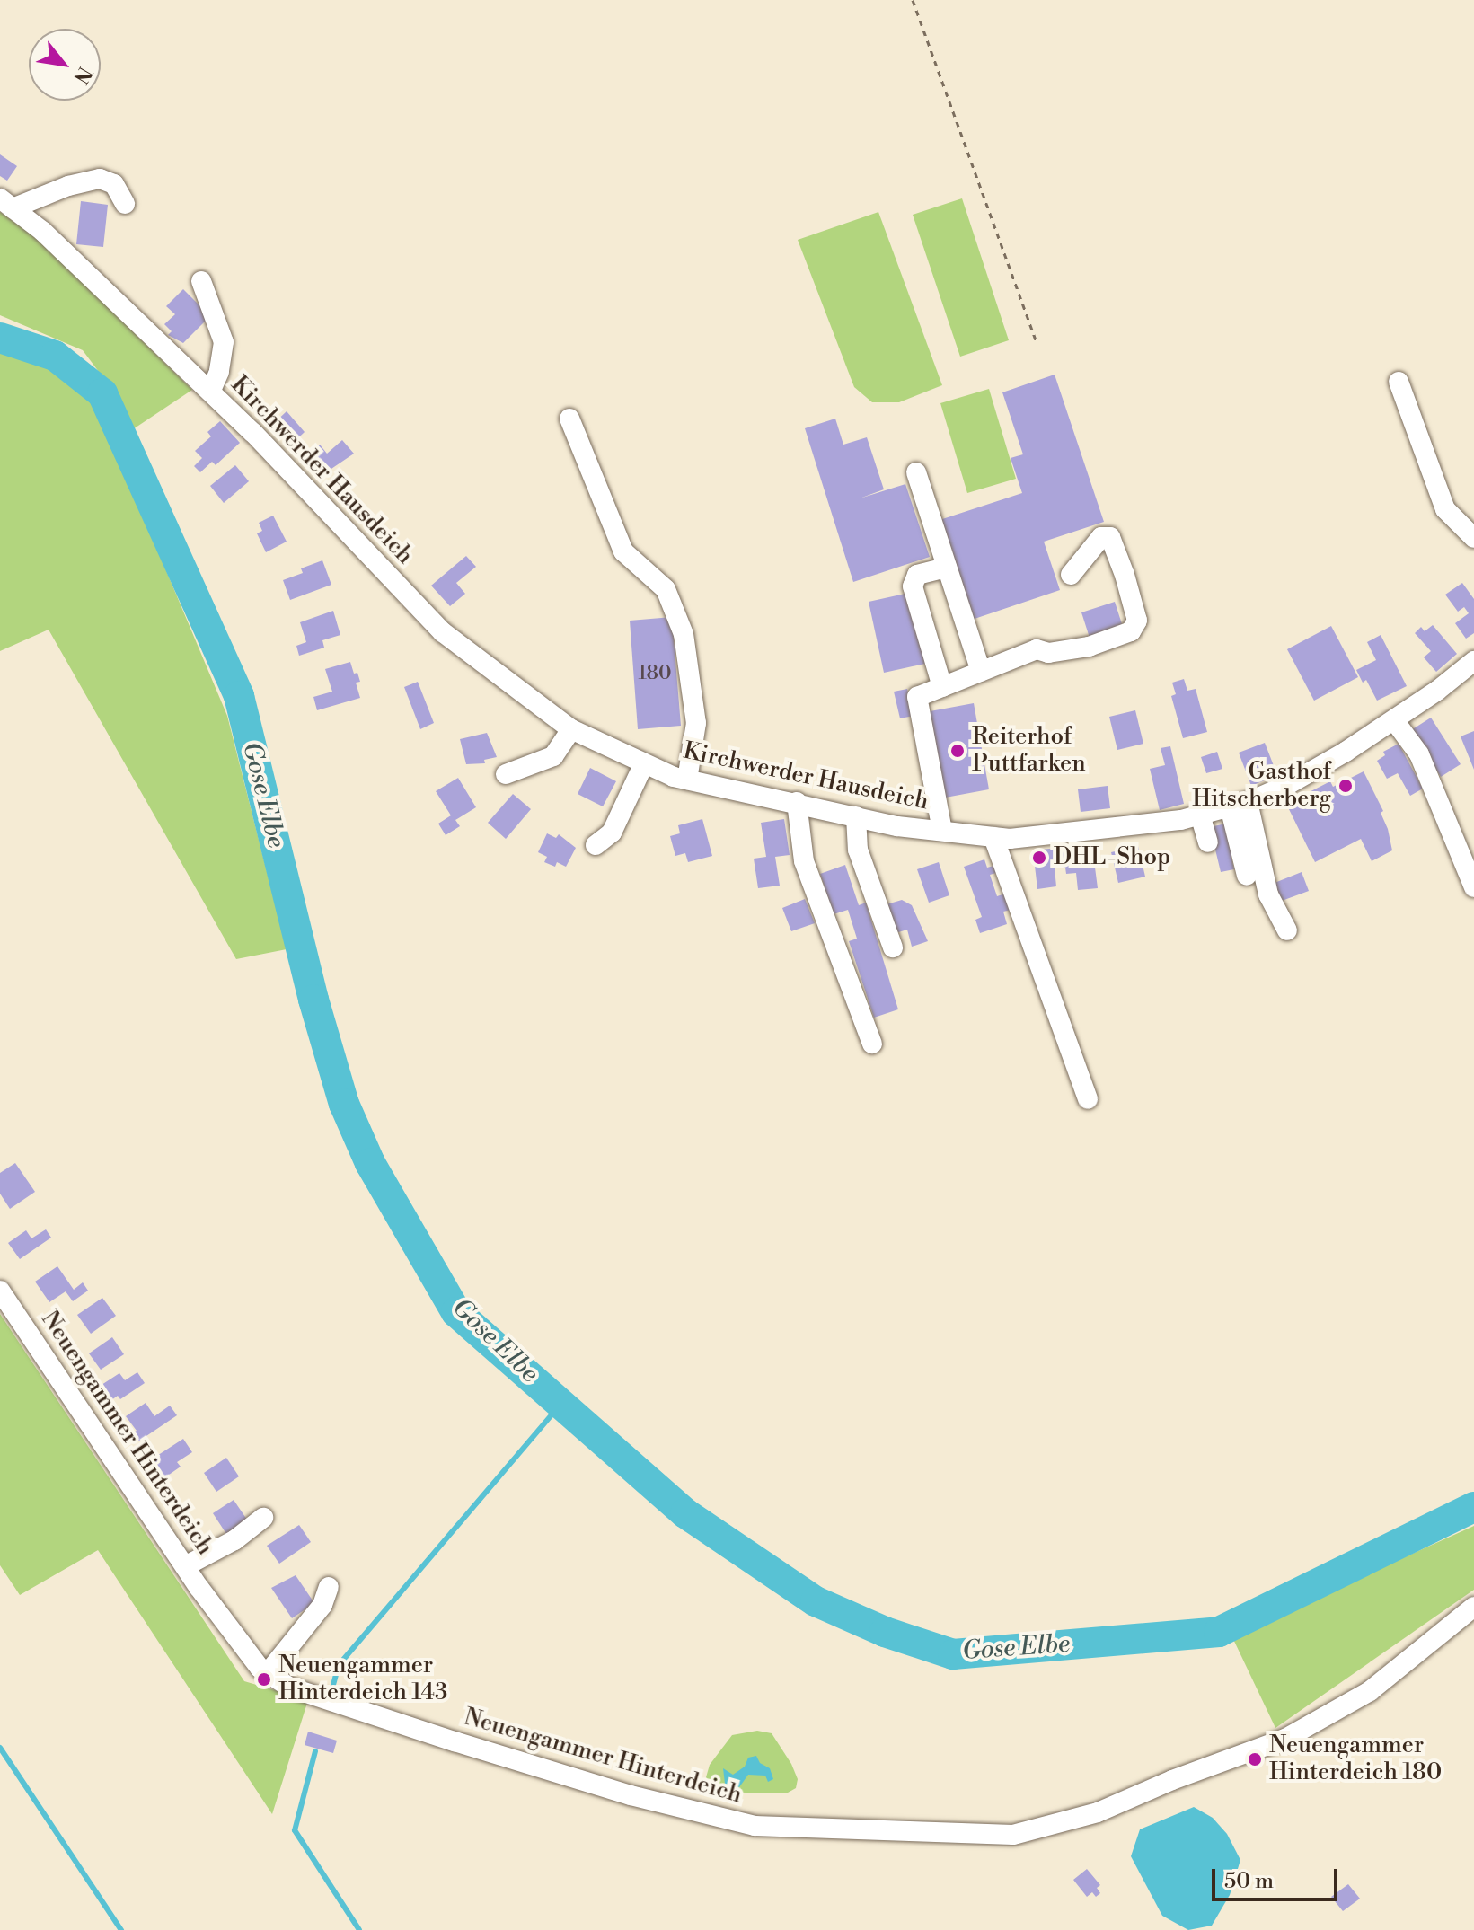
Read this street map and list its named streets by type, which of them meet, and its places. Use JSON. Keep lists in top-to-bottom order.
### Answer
{
  "streets": {
    "street": ["Kirchwerder Hausdeich", "Neuengammer Hinterdeich"]
  },
  "water": ["Gose Elbe"],
  "places": [
    "Reiterhof Puttfarken",
    "Gasthof Hitscherberg",
    "DHL-Shop",
    "Neuengammer Hinterdeich 143",
    "Neuengammer Hinterdeich 180"
  ],
  "house_numbers": ["180"],
  "scale_bar": "50 m",
  "north": "bottom right"
}
